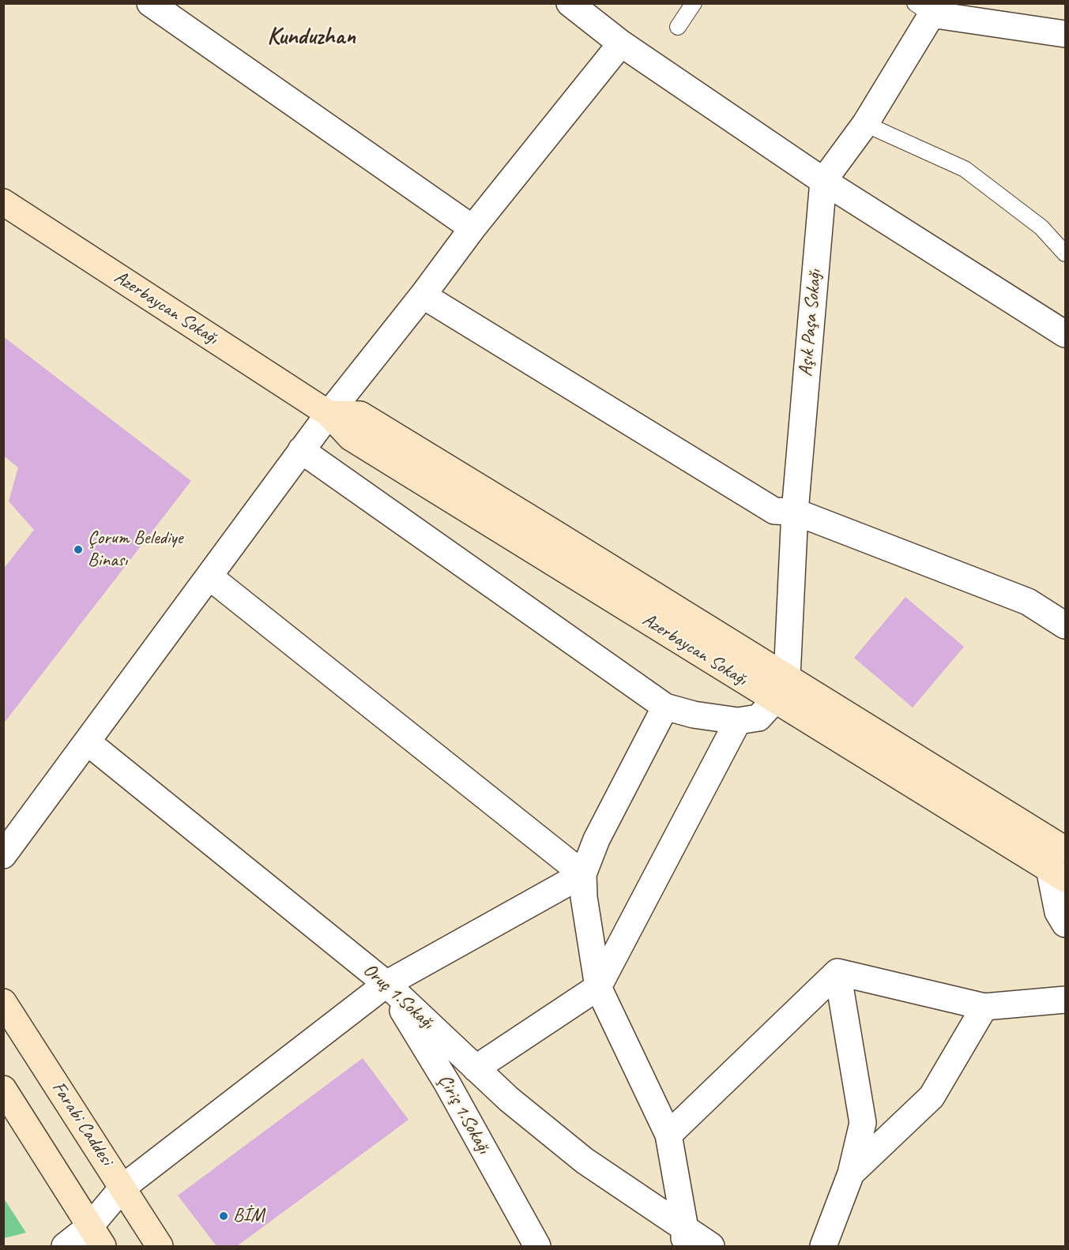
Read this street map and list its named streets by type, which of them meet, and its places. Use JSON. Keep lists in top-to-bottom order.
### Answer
{
  "streets": {
    "street": [
      "Azerbaycan Sokağı",
      "Aşık Paşa Sokağı",
      "Oruç 1.Sokağı",
      "Çiriş 1.Sokağı",
      "Farabi Caddesi"
    ]
  },
  "crossings": [
    ["Azerbaycan Sokağı", "Aşık Paşa Sokağı"],
    ["Oruç 1.Sokağı", "Çiriş 1.Sokağı"]
  ],
  "districts": ["Kunduzhan"],
  "places": ["Çorum Belediye Binası", "BİM"]
}
